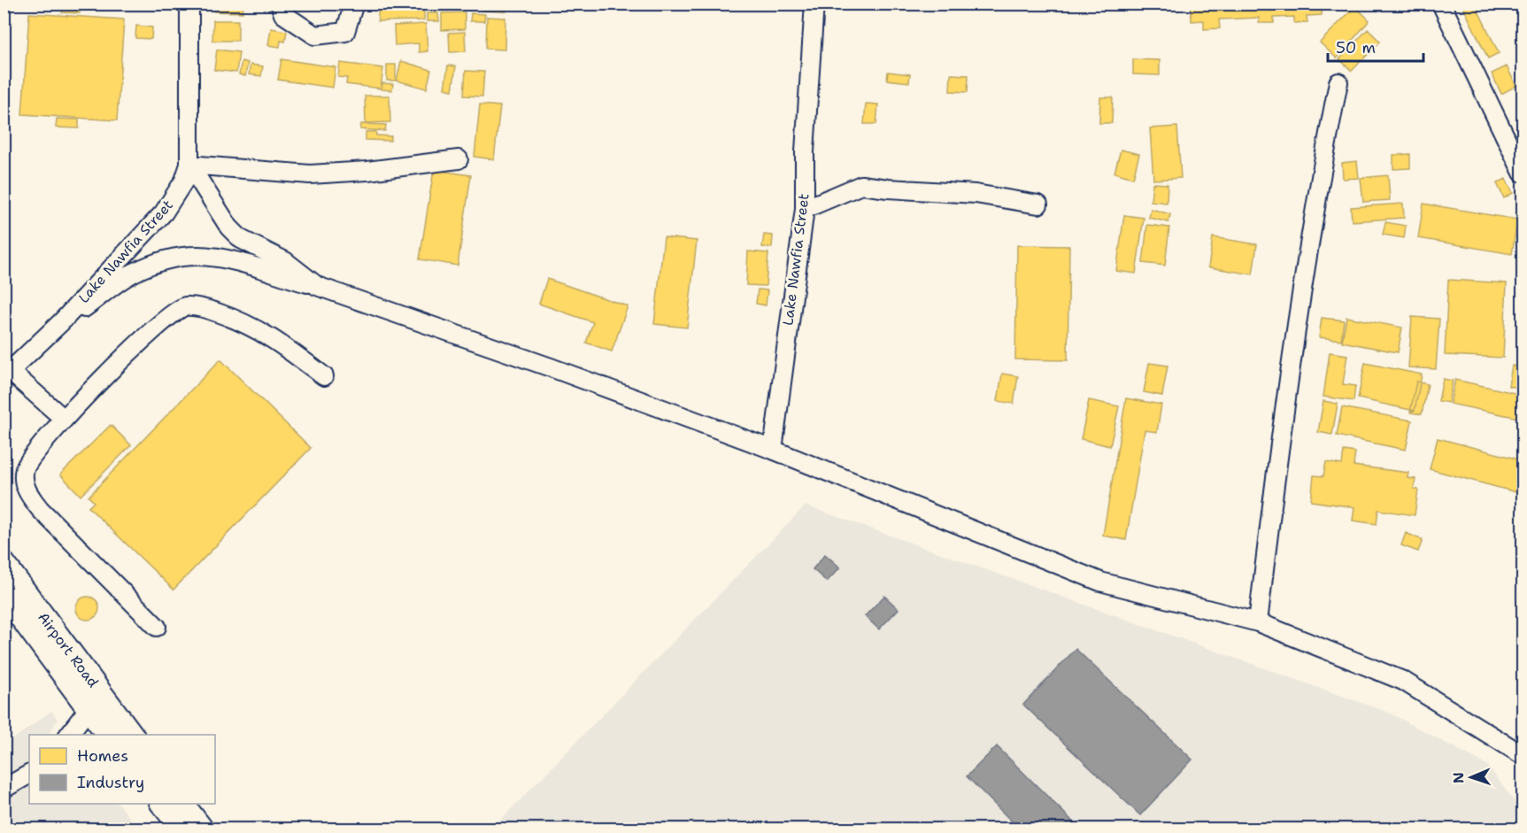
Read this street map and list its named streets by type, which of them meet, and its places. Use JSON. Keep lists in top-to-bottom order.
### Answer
{
  "streets": {
    "main road": ["Airport Road"],
    "street": ["Lake Nawfia Street"]
  },
  "legend": ["Homes", "Industry"],
  "scale_bar": "50 m",
  "north": "left"
}
